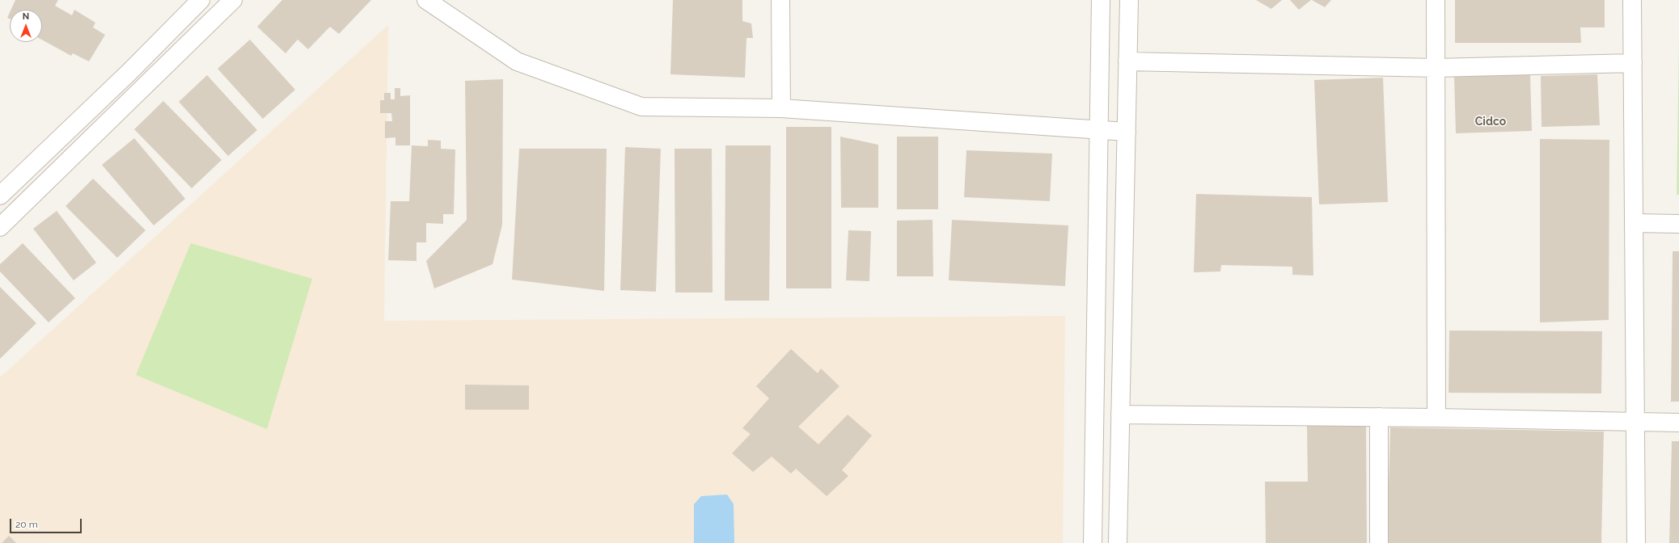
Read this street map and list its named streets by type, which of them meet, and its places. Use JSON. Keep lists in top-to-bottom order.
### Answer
{
  "districts": ["Cidco"],
  "scale_bar": "20 m",
  "north": "top"
}
